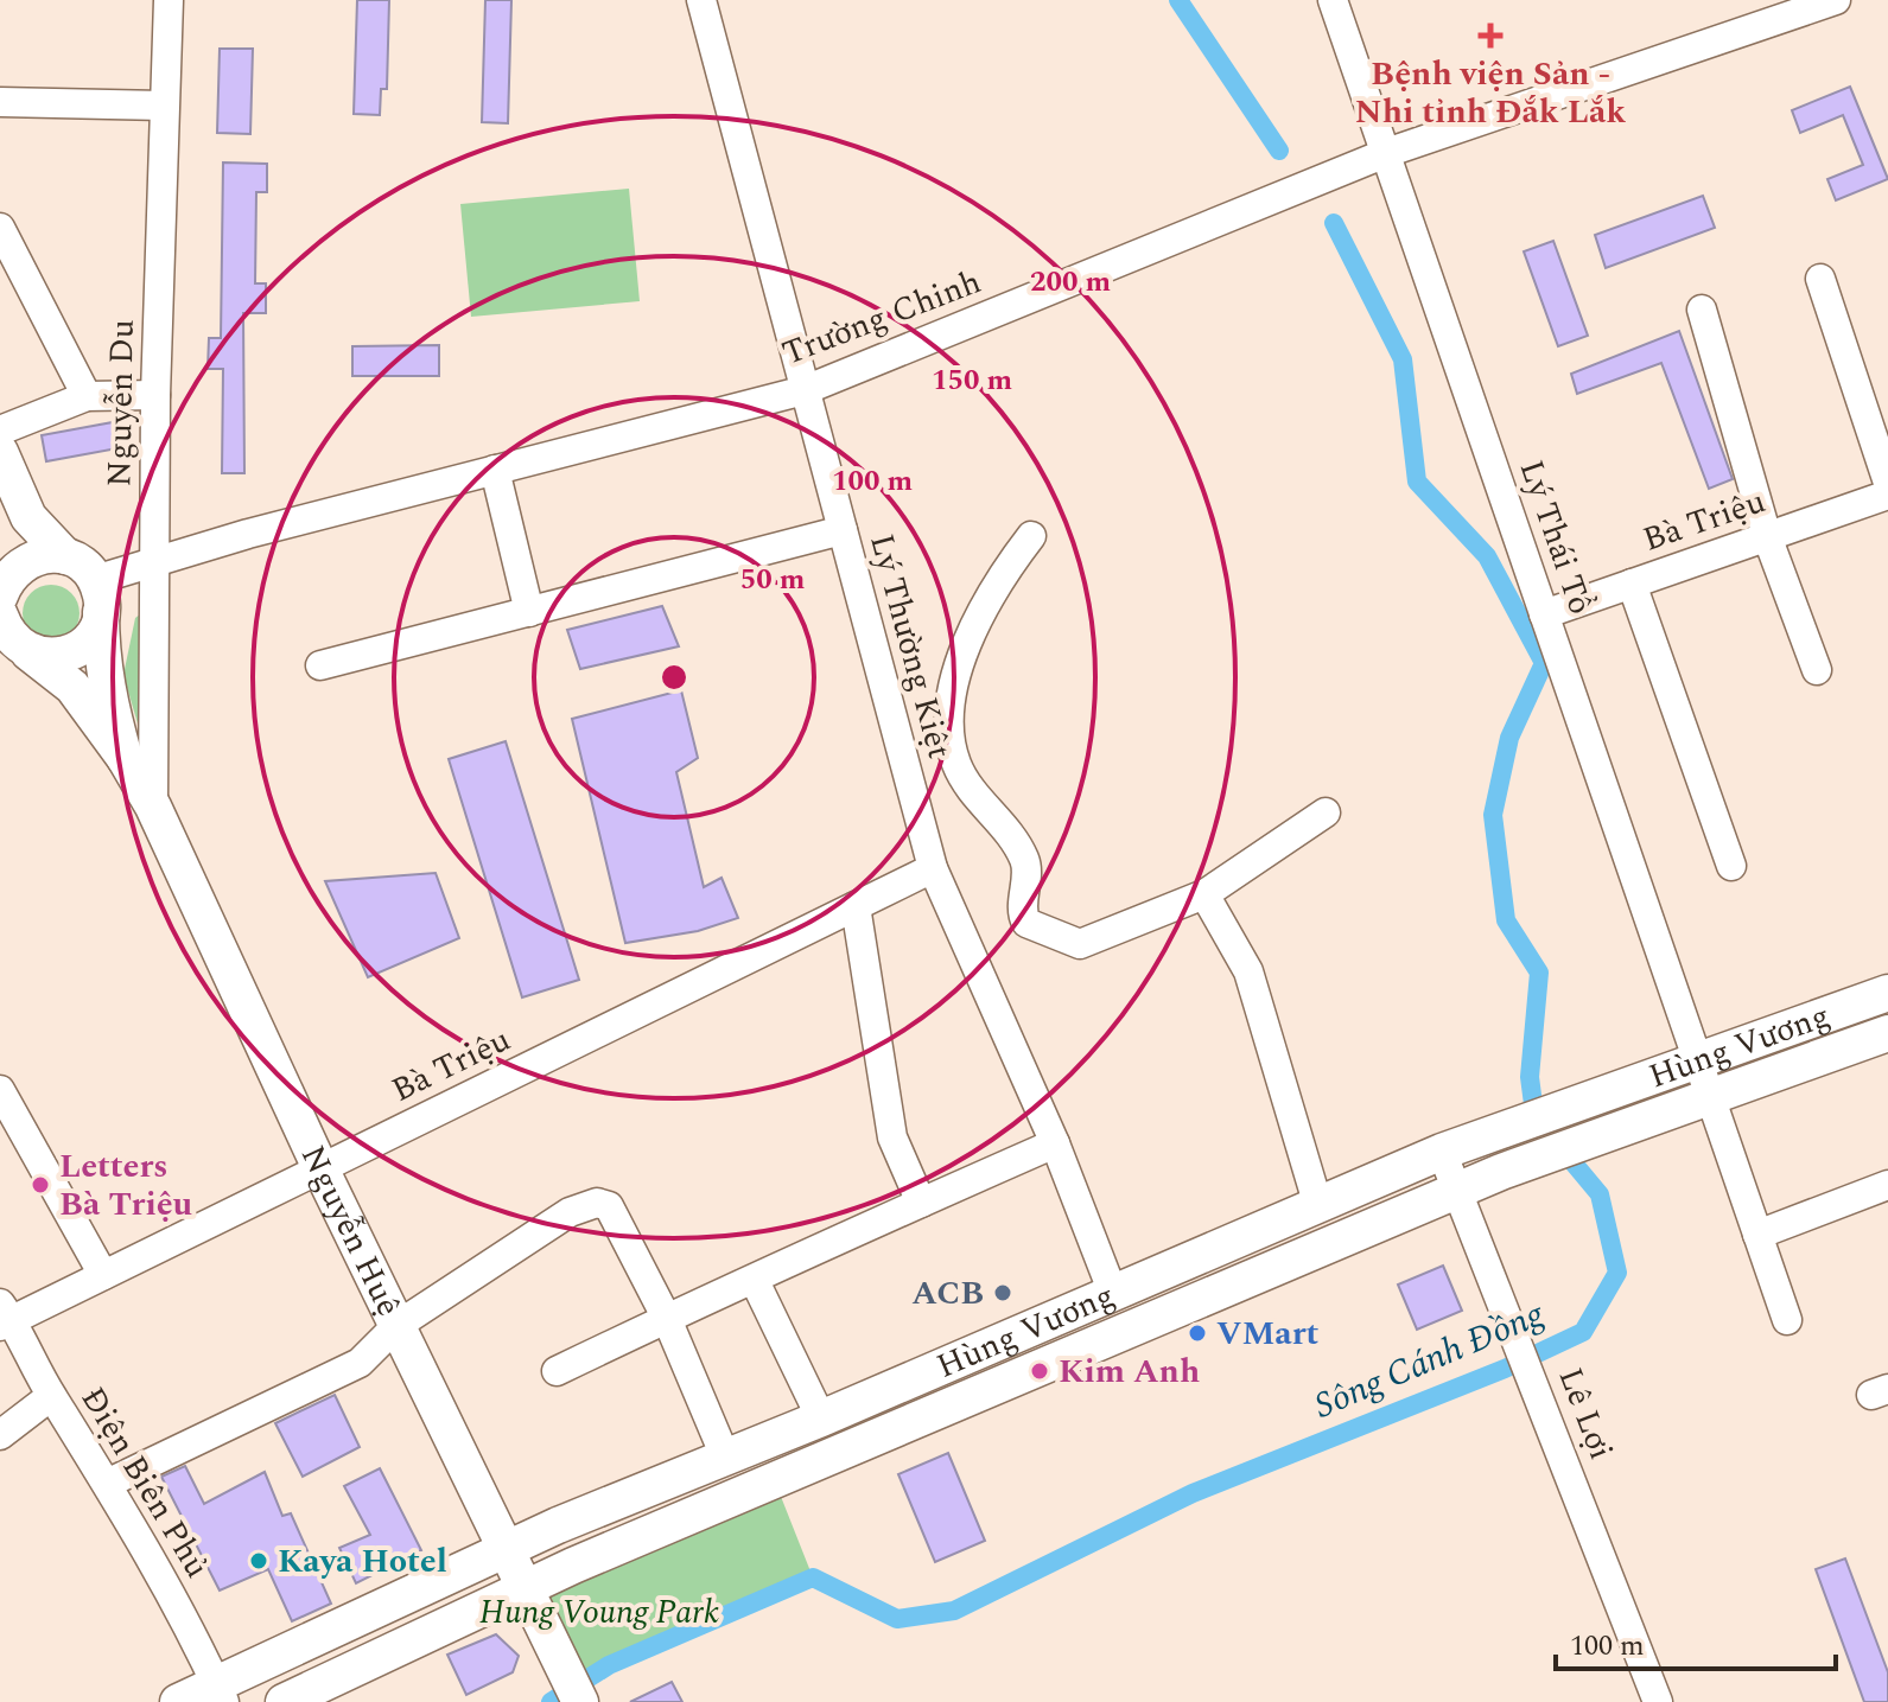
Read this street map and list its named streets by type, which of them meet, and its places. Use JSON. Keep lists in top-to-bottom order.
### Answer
{
  "streets": {
    "main road": ["Hùng Vương", "Nguyễn Huệ"],
    "street": [
      "Trường Chinh",
      "Nguyễn Du",
      "Bà Triệu",
      "Lý Thái Tổ",
      "Lý Thường Kiệt",
      "Lê Lợi",
      "Điện Biên Phủ"
    ]
  },
  "crossings": [
    ["Trường Chinh", "Nguyễn Du"],
    ["Trường Chinh", "Lý Thái Tổ"],
    ["Trường Chinh", "Lý Thường Kiệt"],
    ["Nguyễn Du", "Nguyễn Huệ"],
    ["Bà Triệu", "Lý Thái Tổ"],
    ["Bà Triệu", "Lý Thường Kiệt"],
    ["Bà Triệu", "Nguyễn Huệ"],
    ["Bà Triệu", "Điện Biên Phủ"],
    ["Lý Thái Tổ", "Hùng Vương"],
    ["Lý Thường Kiệt", "Hùng Vương"],
    ["Hùng Vương", "Nguyễn Huệ"],
    ["Hùng Vương", "Lê Lợi"],
    ["Hùng Vương", "Điện Biên Phủ"]
  ],
  "water": ["Sông Cánh Đồng"],
  "parks": ["Hung Voung Park"],
  "places": {
    "health": ["Bệnh viện Sản - Nhi tỉnh Đắk Lắk"],
    "other": [
      "Letters Bà Triệu",
      "ACB",
      "VMart",
      "Kim Anh",
      "Kaya Hotel"
    ]
  },
  "scale_bar": "100 m",
  "rings": [
    "200 m",
    "150 m",
    "100 m",
    "50 m"
  ]
}
